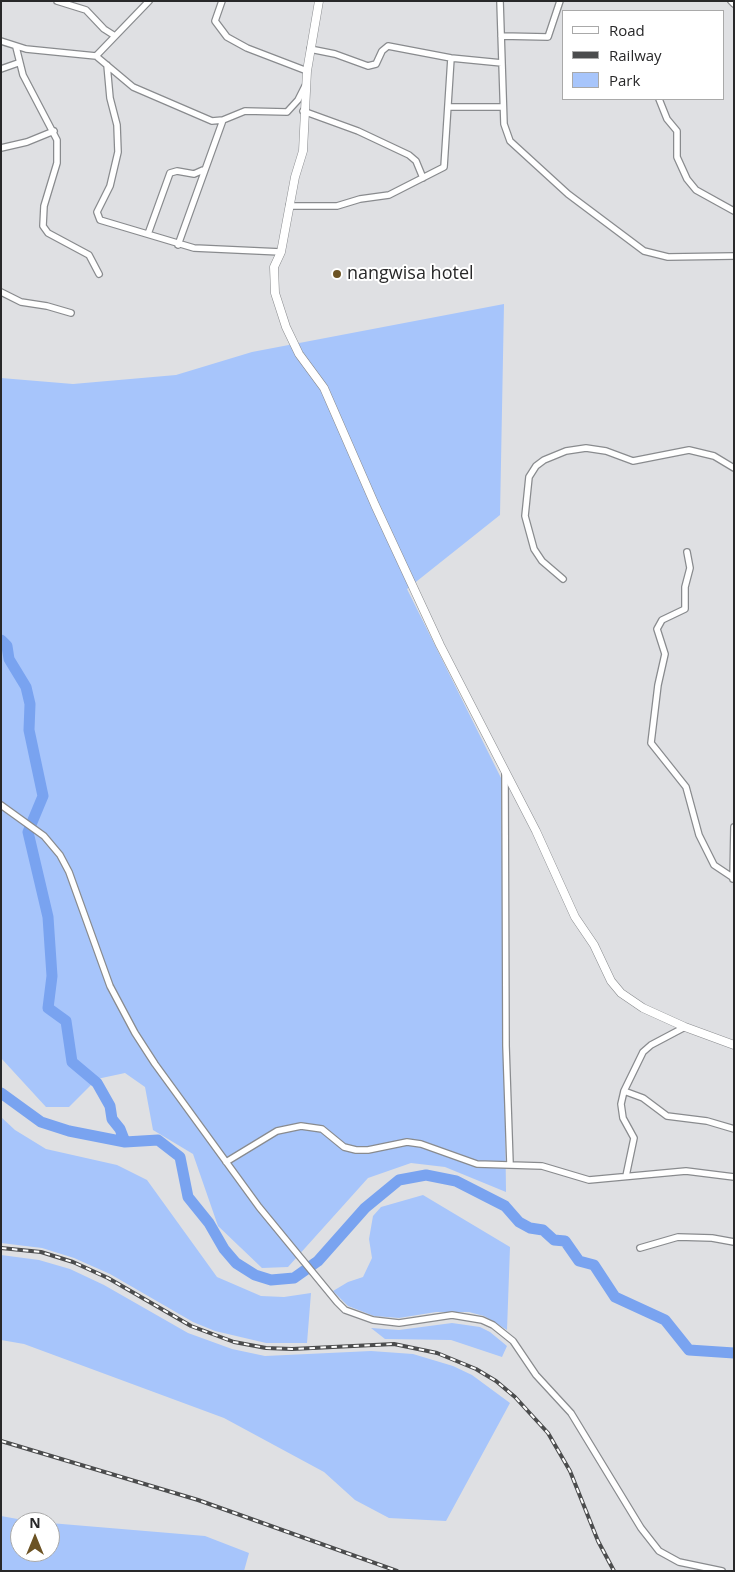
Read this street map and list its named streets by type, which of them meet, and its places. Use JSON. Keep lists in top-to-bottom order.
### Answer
{
  "places": ["nangwisa hotel"],
  "legend": ["Road", "Railway", "Park"],
  "north": "top"
}
